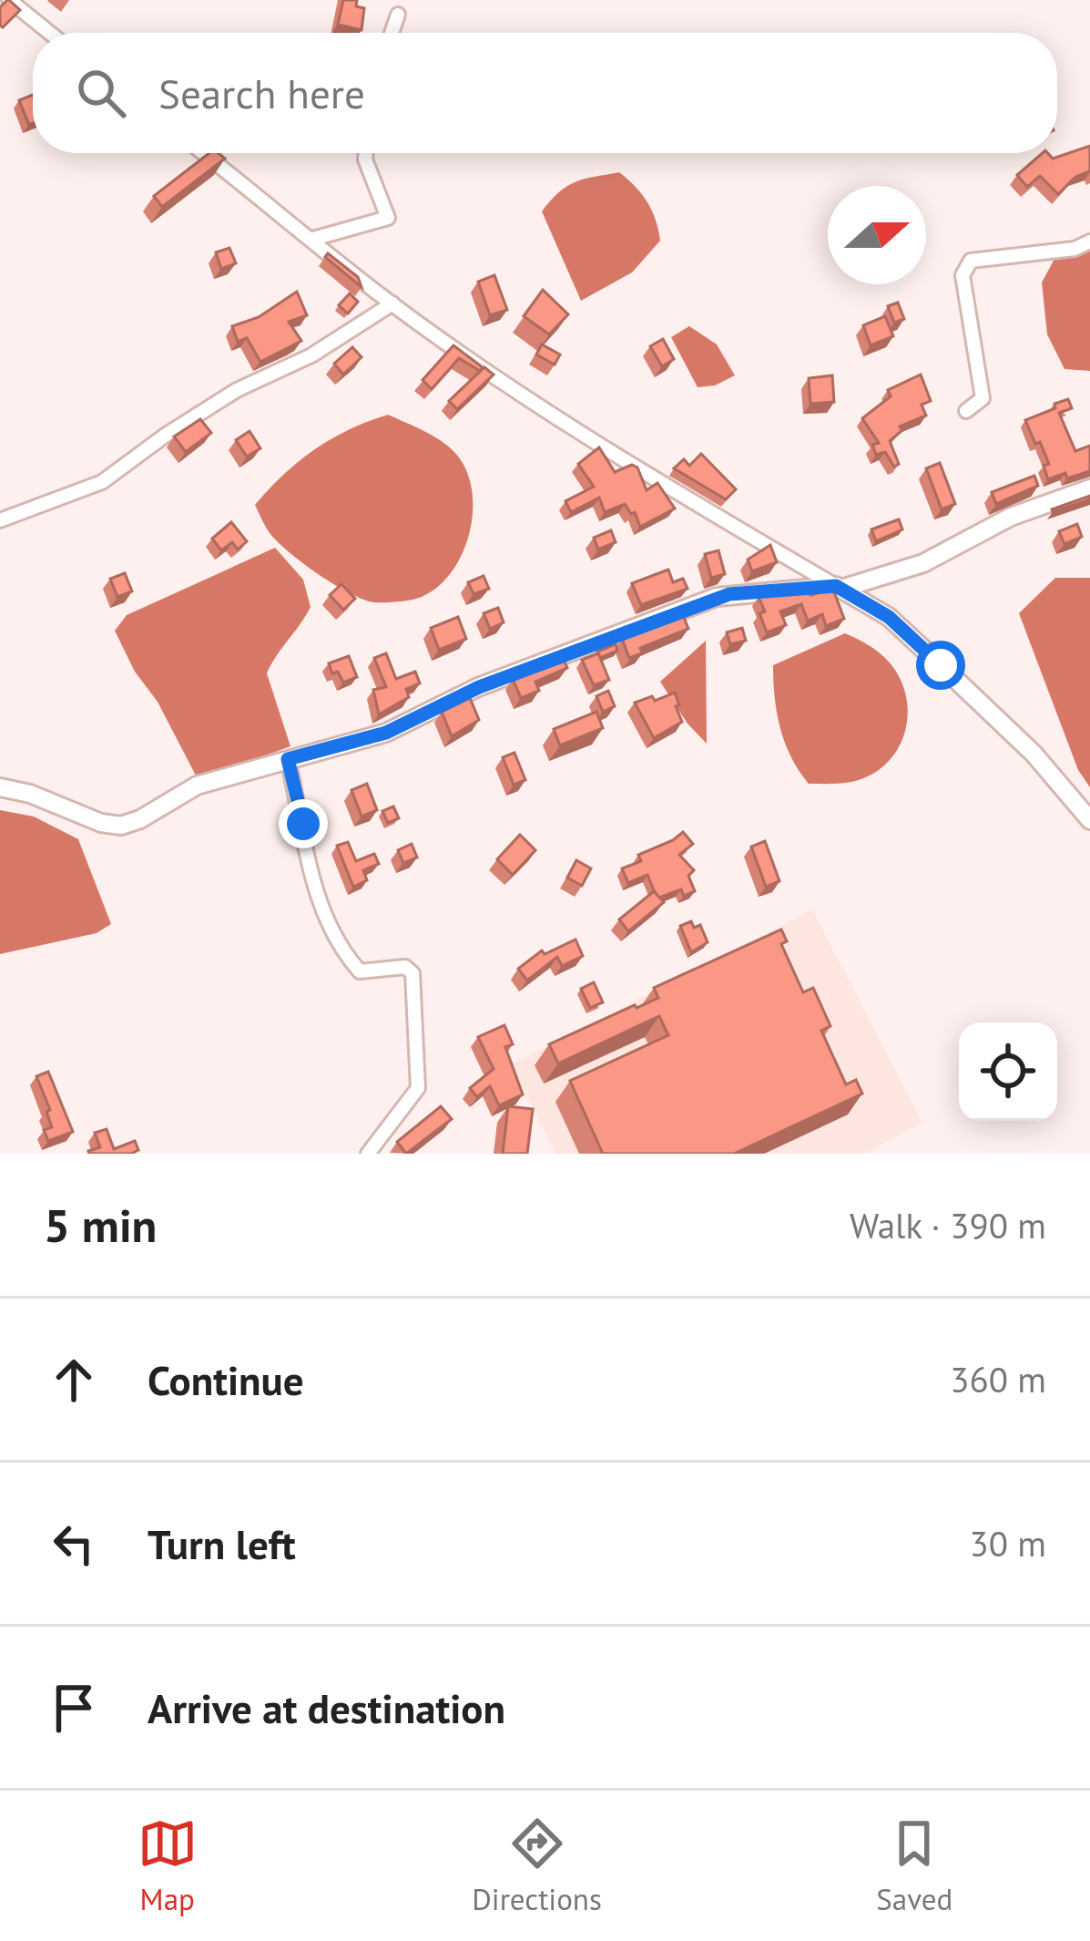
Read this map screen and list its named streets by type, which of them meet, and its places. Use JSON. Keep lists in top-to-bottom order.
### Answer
{
  "north": "right",
  "page": {
    "search": "Search here",
    "heading": ["5 min", "Walk · 390 m"],
    "list": [
      ["Continue", "360 m"],
      ["Turn left", "30 m"],
      "Arrive at destination"
    ],
    "nav": ["Map", "Directions", "Saved"]
  }
}
